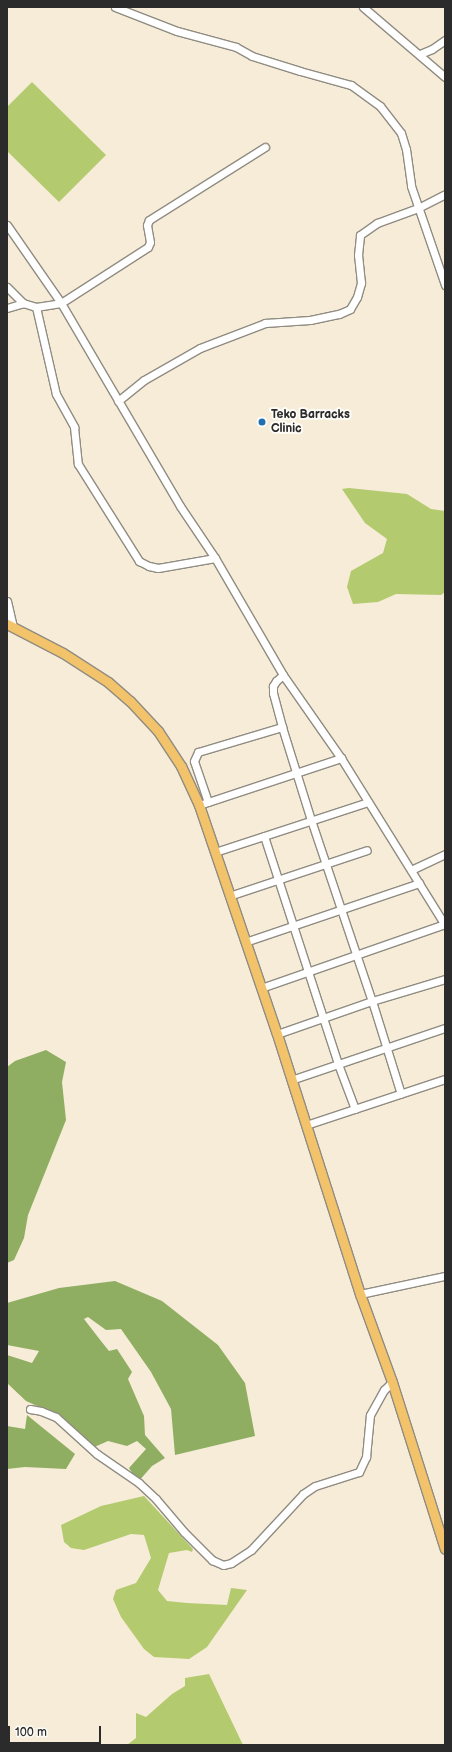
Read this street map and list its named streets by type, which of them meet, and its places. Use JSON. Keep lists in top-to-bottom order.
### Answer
{
  "places": ["Teko Barracks Clinic"],
  "scale_bar": "100 m"
}
